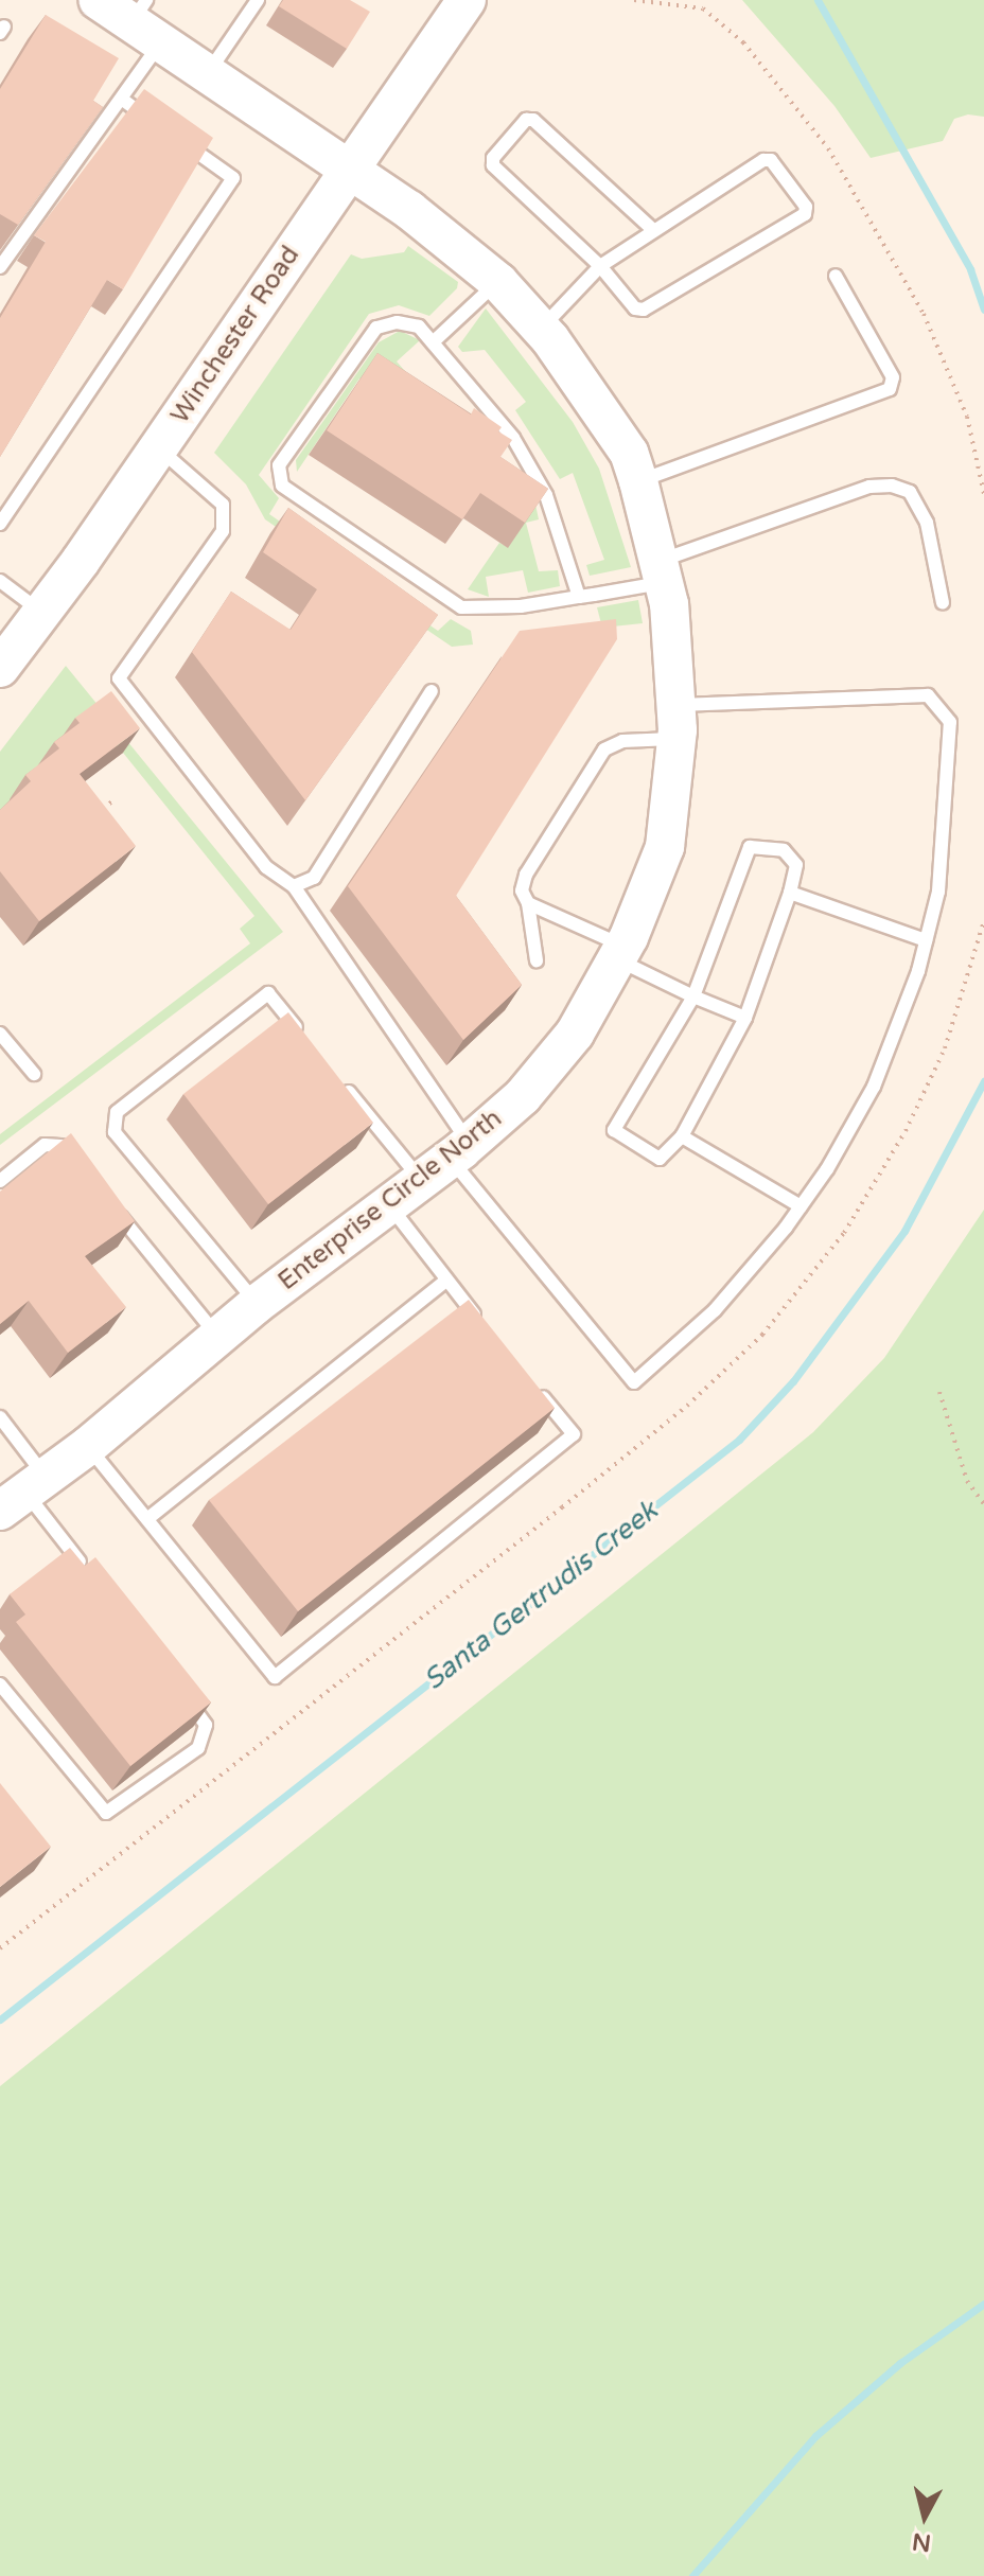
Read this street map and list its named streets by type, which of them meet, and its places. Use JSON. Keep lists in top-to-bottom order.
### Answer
{
  "streets": {
    "street": ["Winchester Road", "Enterprise Circle North"]
  },
  "crossings": [
    ["Winchester Road", "Enterprise Circle North"]
  ],
  "water": ["Santa Gertrudis Creek"],
  "north": "bottom"
}
